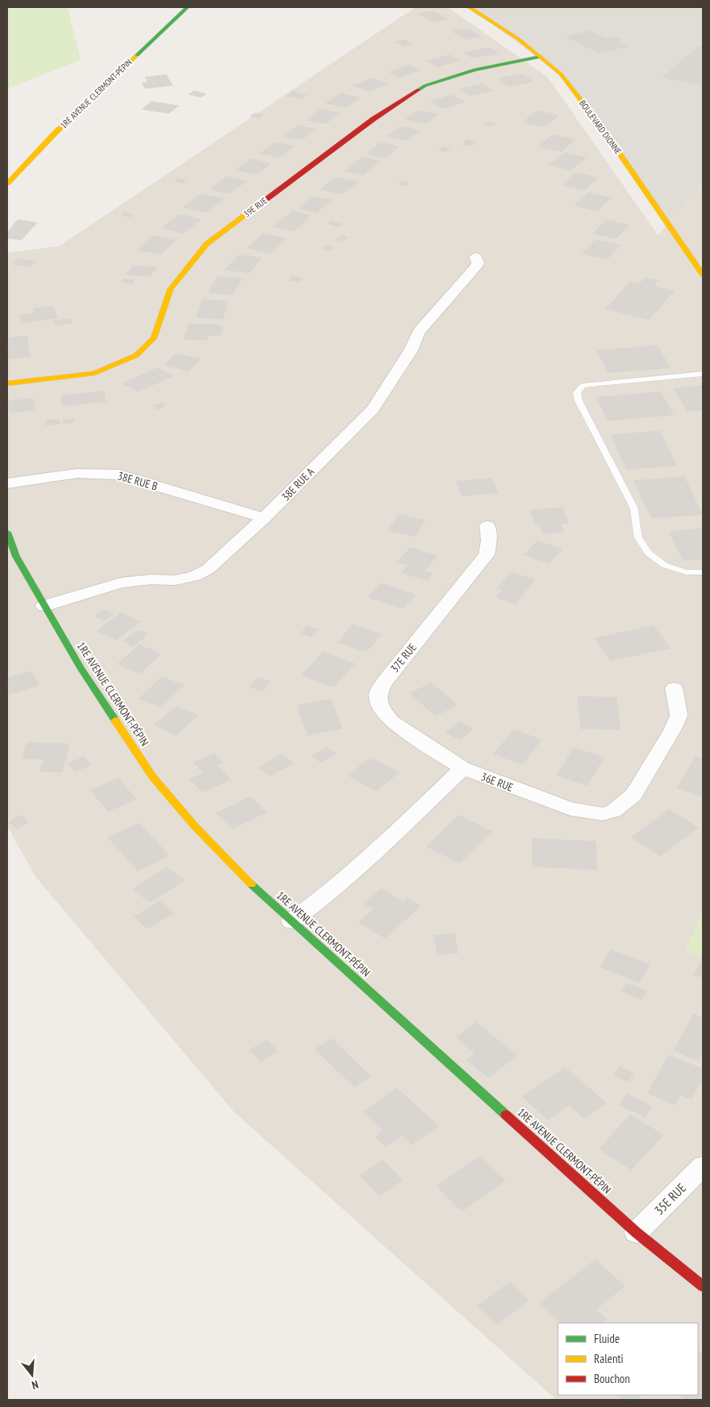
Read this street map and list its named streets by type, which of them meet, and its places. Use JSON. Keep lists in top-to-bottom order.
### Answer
{
  "streets": {
    "street": [
      "1RE AVENUE CLERMONT-PÉPIN",
      "BOULEVARD DIONNE",
      "39E RUE",
      "38E RUE B",
      "38E RUE A",
      "37E RUE",
      "36E RUE",
      "35E RUE"
    ]
  },
  "crossings": [
    ["1RE AVENUE CLERMONT-PÉPIN", "38E RUE A"],
    ["1RE AVENUE CLERMONT-PÉPIN", "35E RUE"],
    ["BOULEVARD DIONNE", "39E RUE"],
    ["38E RUE B", "38E RUE A"],
    ["37E RUE", "36E RUE"]
  ],
  "legend": ["Fluide", "Ralenti", "Bouchon"],
  "north": "bottom"
}
